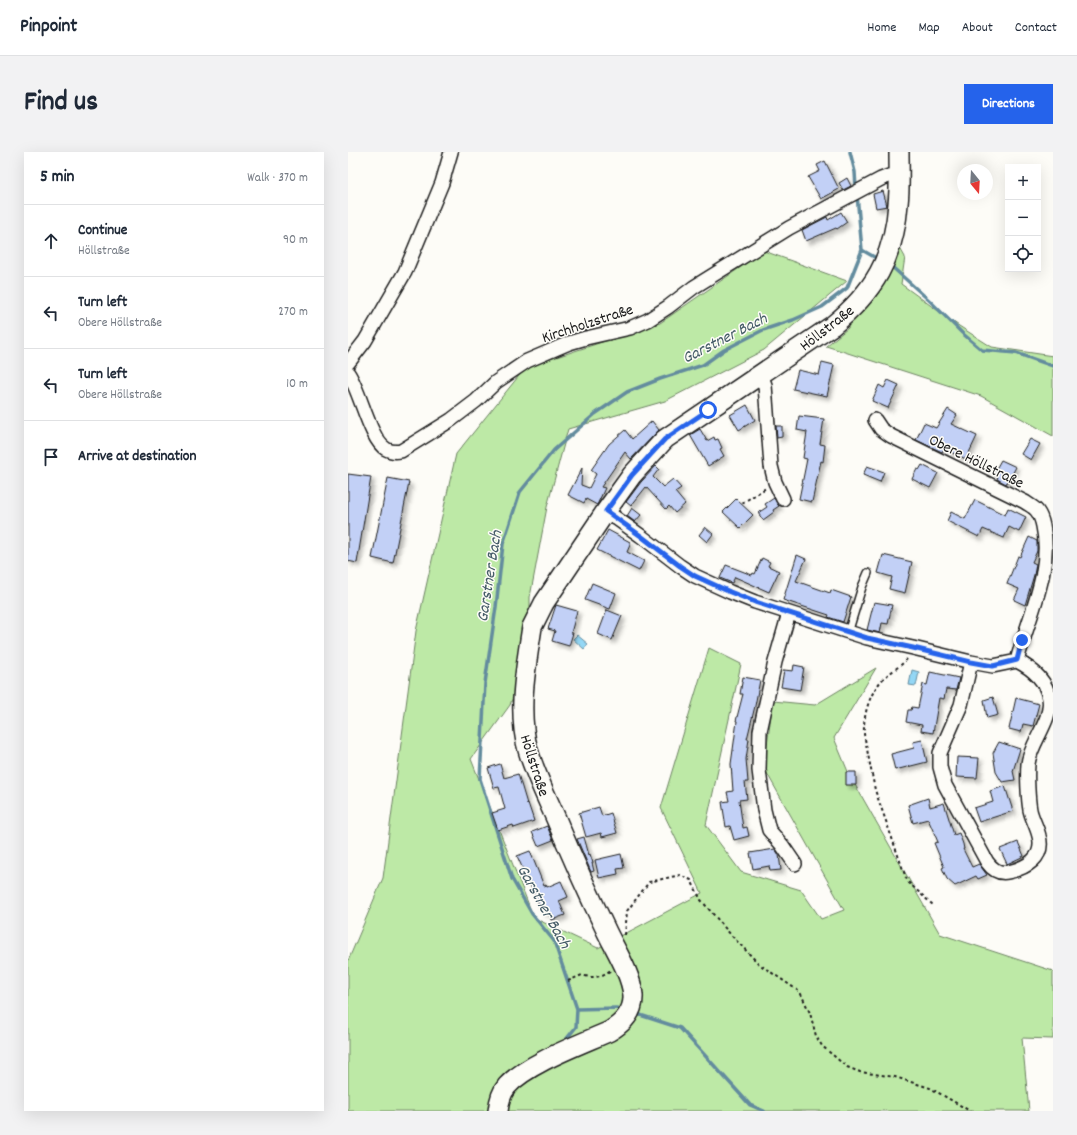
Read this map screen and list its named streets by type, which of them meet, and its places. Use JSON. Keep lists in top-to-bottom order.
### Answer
{
  "streets": {
    "street": ["Kirchholzstraße", "Höllstraße", "Obere Höllstraße"]
  },
  "crossings": [
    ["Kirchholzstraße", "Höllstraße"]
  ],
  "water": ["Garstner Bach"],
  "north": "bottom",
  "page": {
    "header": "Pinpoint",
    "nav": [
      "Home",
      "Map",
      "About",
      "Contact"
    ],
    "title": "Find us",
    "buttons": "Directions",
    "heading": ["5 min", "Walk · 370 m"],
    "map_buttons": ["+", "−"],
    "list": [
      ["Continue", "Höllstraße", "90 m"],
      ["Turn left", "Obere Höllstraße", "270 m"],
      ["Turn left", "Obere Höllstraße", "10 m"],
      "Arrive at destination"
    ]
  }
}
